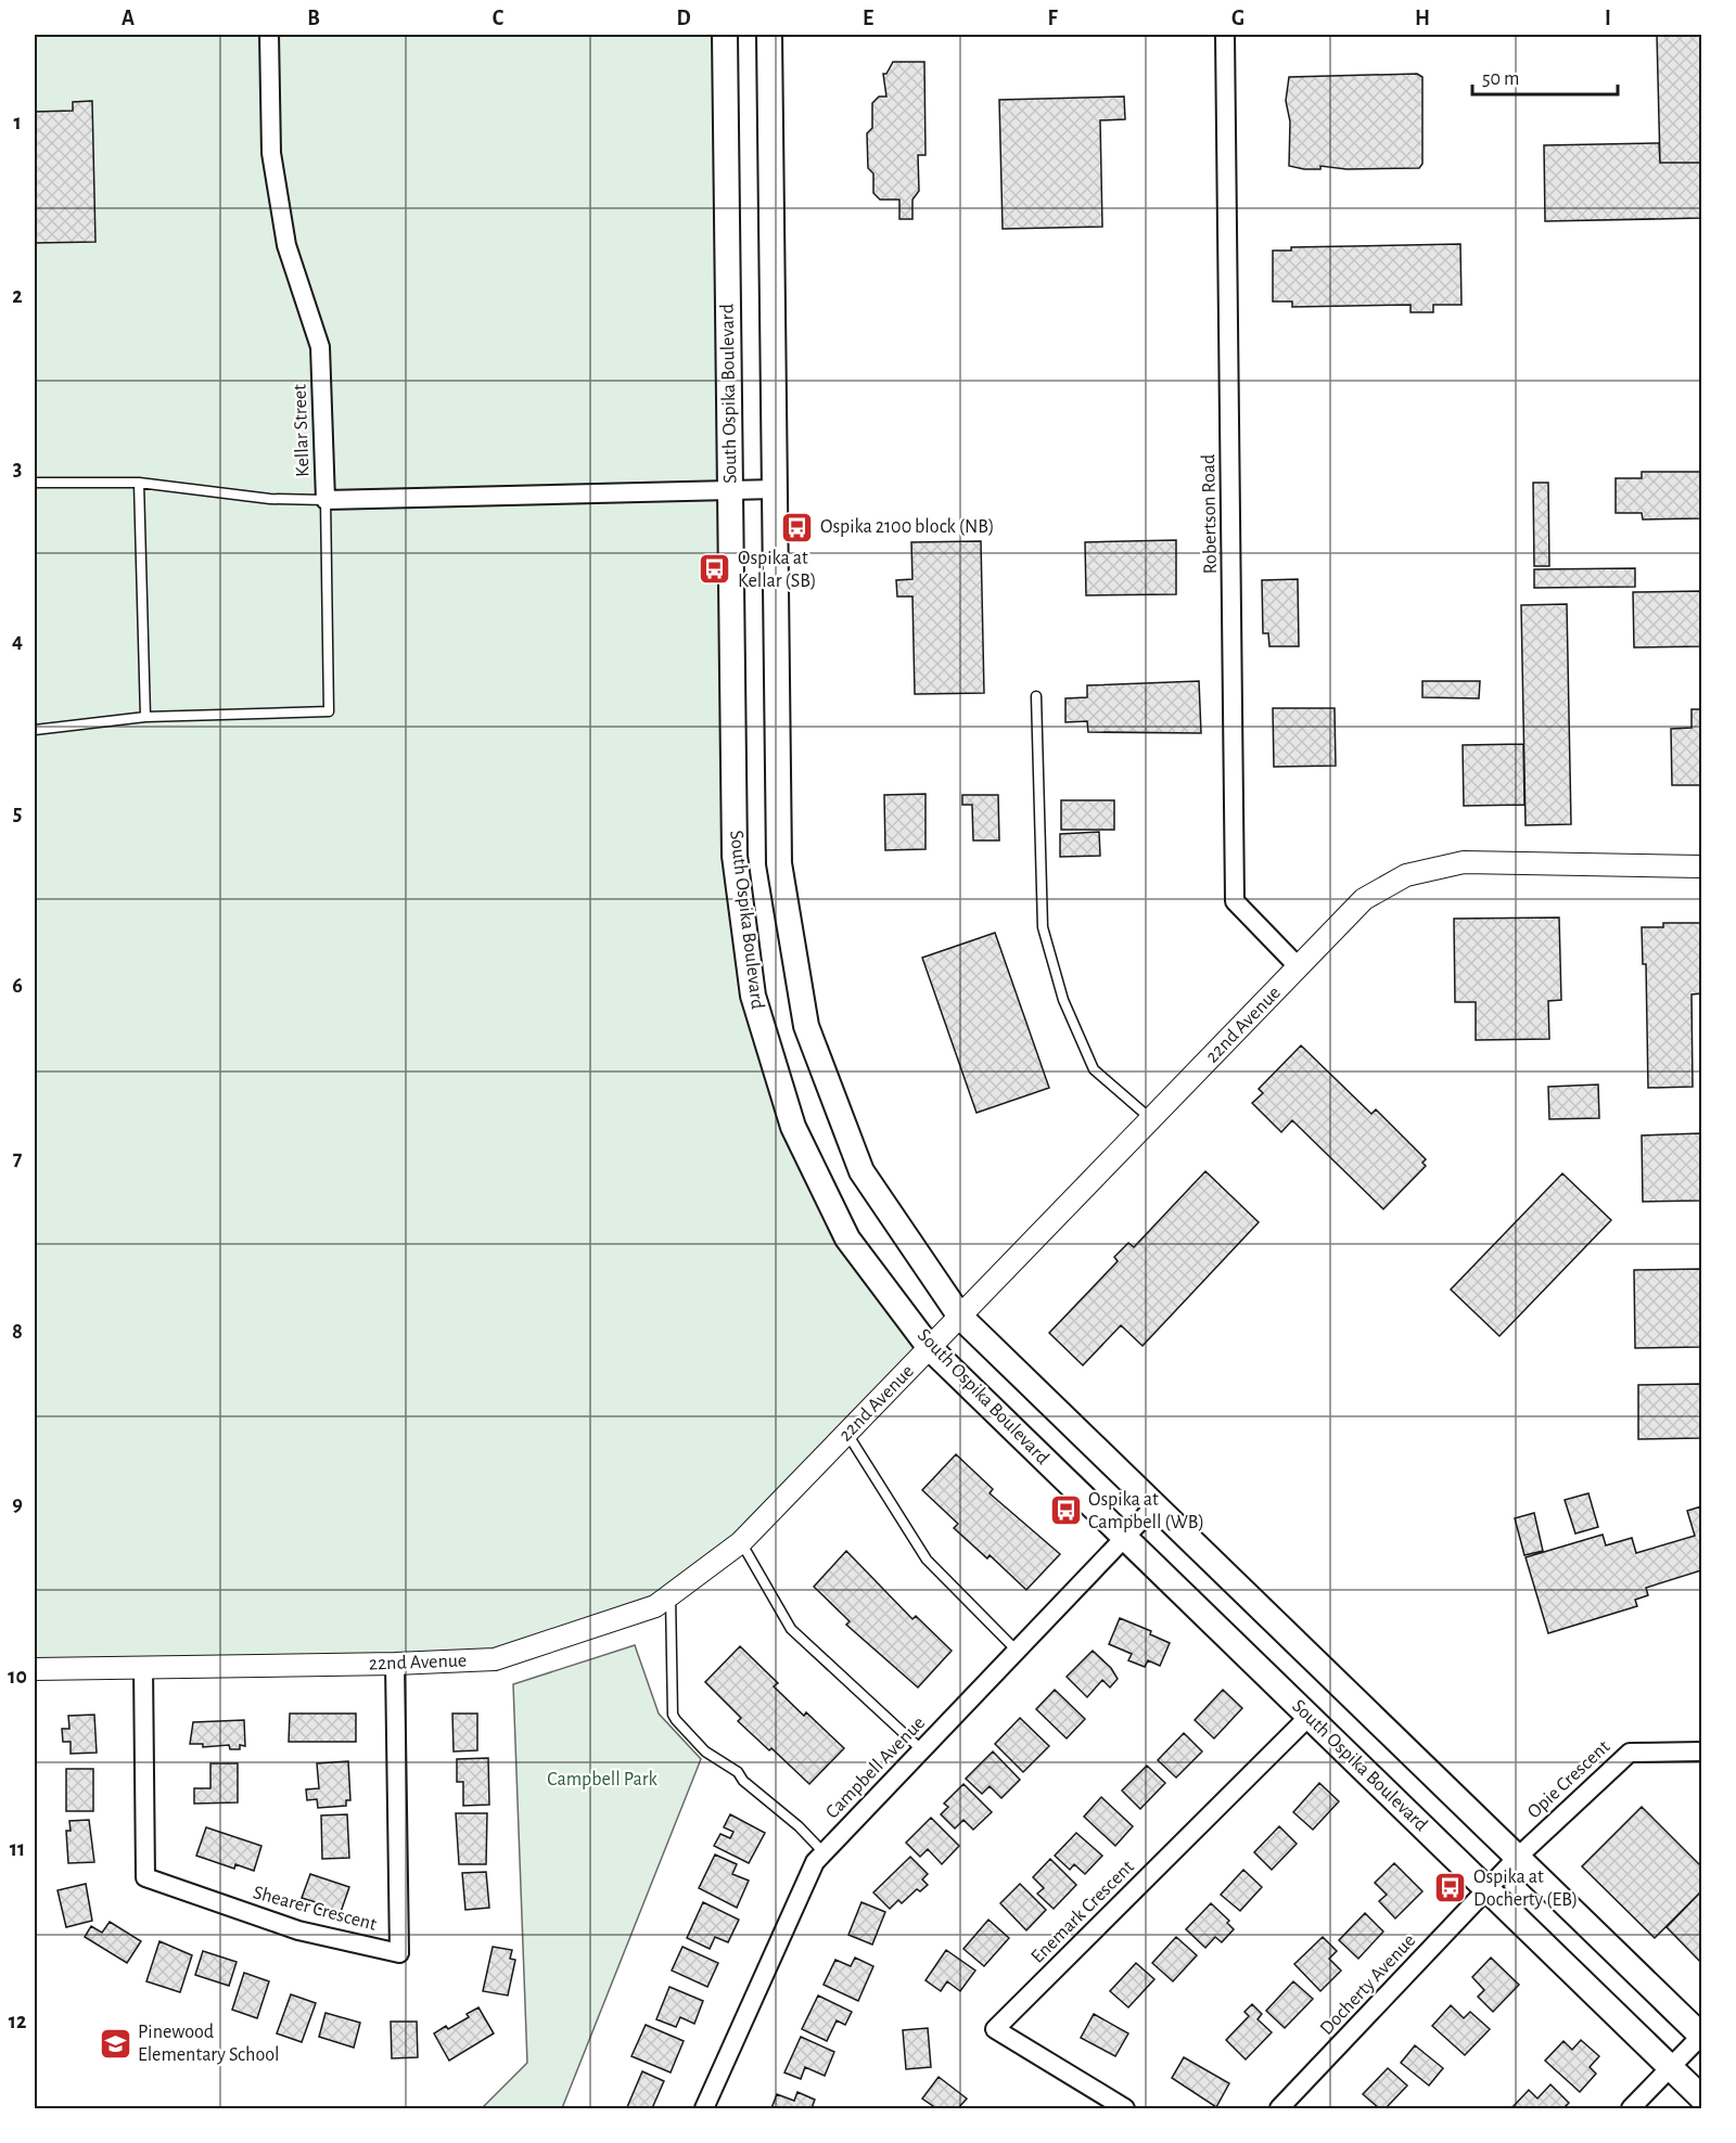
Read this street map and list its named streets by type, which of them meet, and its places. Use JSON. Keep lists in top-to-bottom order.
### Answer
{
  "streets": {
    "main road": ["South Ospika Boulevard"],
    "street": [
      "Kellar Street",
      "Robertson Road",
      "22nd Avenue",
      "Campbell Avenue",
      "Opie Crescent",
      "Shearer Crescent",
      "Enemark Crescent",
      "Docherty Avenue"
    ]
  },
  "crossings": [
    ["South Ospika Boulevard", "Kellar Street"],
    ["South Ospika Boulevard", "22nd Avenue"],
    ["South Ospika Boulevard", "Campbell Avenue"],
    ["South Ospika Boulevard", "Opie Crescent"],
    ["South Ospika Boulevard", "Enemark Crescent"],
    ["South Ospika Boulevard", "Docherty Avenue"],
    ["Robertson Road", "22nd Avenue"],
    ["22nd Avenue", "Shearer Crescent"],
    ["Opie Crescent", "Docherty Avenue"]
  ],
  "parks": ["Campbell Park"],
  "places": {
    "bus stop": [
      "Ospika 2100 block (NB)",
      "Ospika at Kellar (SB)",
      "Ospika at Campbell (WB)",
      "Ospika at Docherty (EB)"
    ],
    "school or university": ["Pinewood Elementary School"]
  },
  "scale_bar": "50 m",
  "grid": {
    "columns": [
      "A",
      "B",
      "C",
      "D",
      "E",
      "F",
      "G",
      "H",
      "I"
    ],
    "rows": [
      "1",
      "2",
      "3",
      "4",
      "5",
      "6",
      "7",
      "8",
      "9",
      "10",
      "11",
      "12"
    ]
  }
}
